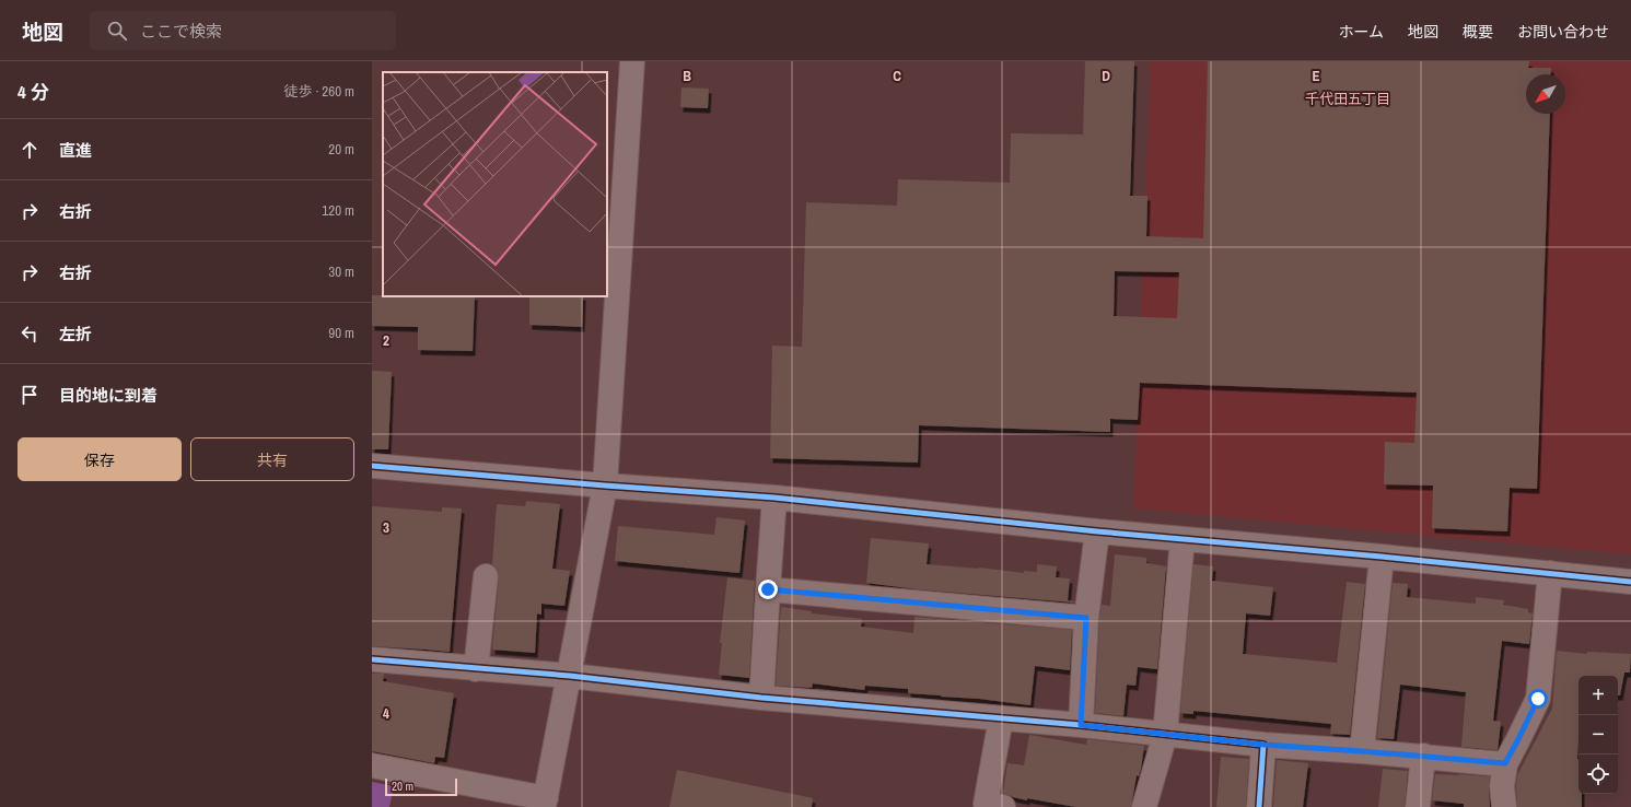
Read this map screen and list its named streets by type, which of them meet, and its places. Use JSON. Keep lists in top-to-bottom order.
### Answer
{
  "districts": ["千代田五丁目"],
  "scale_bar": "20 m",
  "north": "bottom left",
  "page": {
    "header": "地図",
    "search": "ここで検索",
    "nav": [
      "ホーム",
      "地図",
      "概要",
      "お問い合わせ"
    ],
    "heading": ["4 分", "徒歩 · 260 m"],
    "list": [
      ["直進", "20 m"],
      ["右折", "120 m"],
      ["右折", "30 m"],
      ["左折", "90 m"],
      "目的地に到着"
    ],
    "buttons": ["保存", "共有"],
    "map_buttons": ["+", "−"],
    "scale": "20 m"
  },
  "grid": {
    "columns": [
      "B",
      "C",
      "D",
      "E"
    ],
    "rows": ["2", "3", "4"]
  }
}
